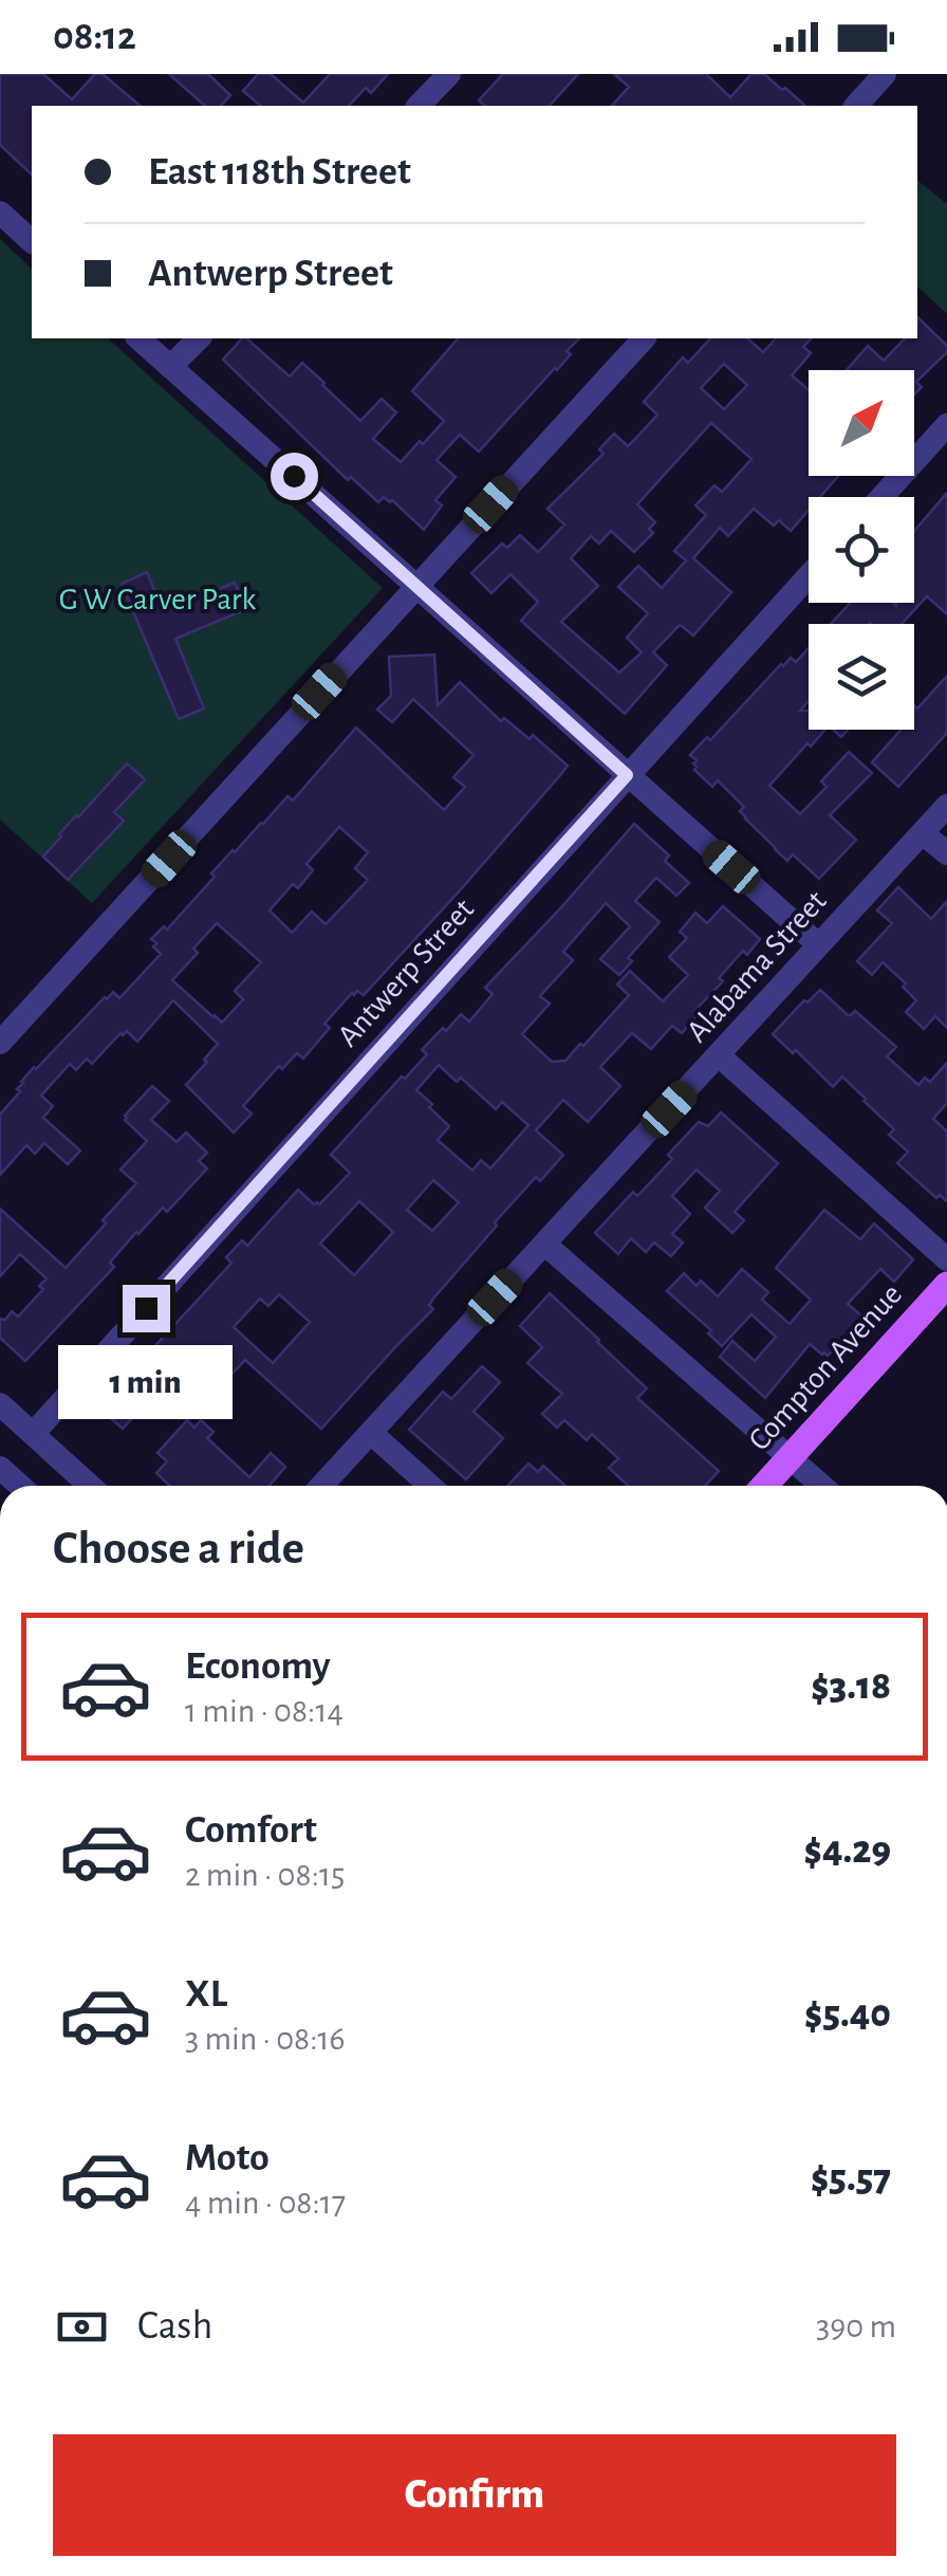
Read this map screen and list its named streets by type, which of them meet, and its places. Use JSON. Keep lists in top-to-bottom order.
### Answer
{
  "streets": {
    "main road": ["Compton Avenue"],
    "street": ["Alabama Street", "Antwerp Street"]
  },
  "parks": ["G W Carver Park"],
  "north": "top right",
  "page": {
    "status": "08:12",
    "banner": ["East 118th Street", "Antwerp Street"],
    "bubble": "1 min",
    "heading": "Choose a ride",
    "list": [
      {
        "name": "Economy",
        "note": "1 min · 08:14",
        "value": "$3.18"
      },
      {
        "name": "Comfort",
        "note": "2 min · 08:15",
        "value": "$4.29"
      },
      {
        "name": "XL",
        "note": "3 min · 08:16",
        "value": "$5.40"
      },
      {
        "name": "Moto",
        "note": "4 min · 08:17",
        "value": "$5.57"
      }
    ],
    "pay": ["Cash", "390 m"],
    "buttons": "Confirm"
  }
}
